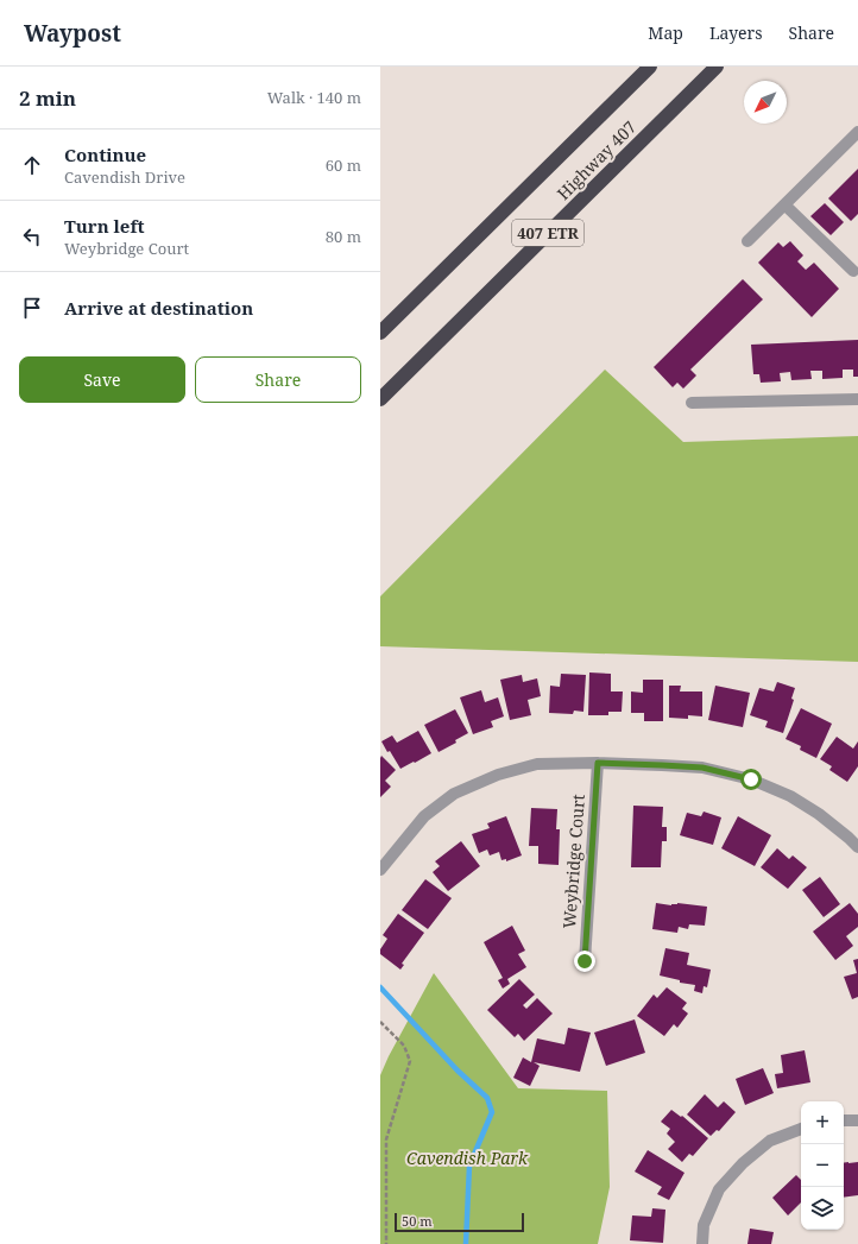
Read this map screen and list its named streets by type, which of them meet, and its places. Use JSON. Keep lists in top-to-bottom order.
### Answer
{
  "streets": {
    "highway": ["Highway 407", "407 ETR"],
    "street": ["Weybridge Court"]
  },
  "parks": ["Cavendish Park"],
  "scale_bar": "50 m",
  "north": "bottom left",
  "page": {
    "header": "Waypost",
    "nav": ["Map", "Layers", "Share"],
    "heading": ["2 min", "Walk · 140 m"],
    "list": [
      ["Continue", "Cavendish Drive", "60 m"],
      ["Turn left", "Weybridge Court", "80 m"],
      "Arrive at destination"
    ],
    "buttons": ["Save", "Share"],
    "map_buttons": ["+", "−"],
    "scale": "50 m"
  }
}
